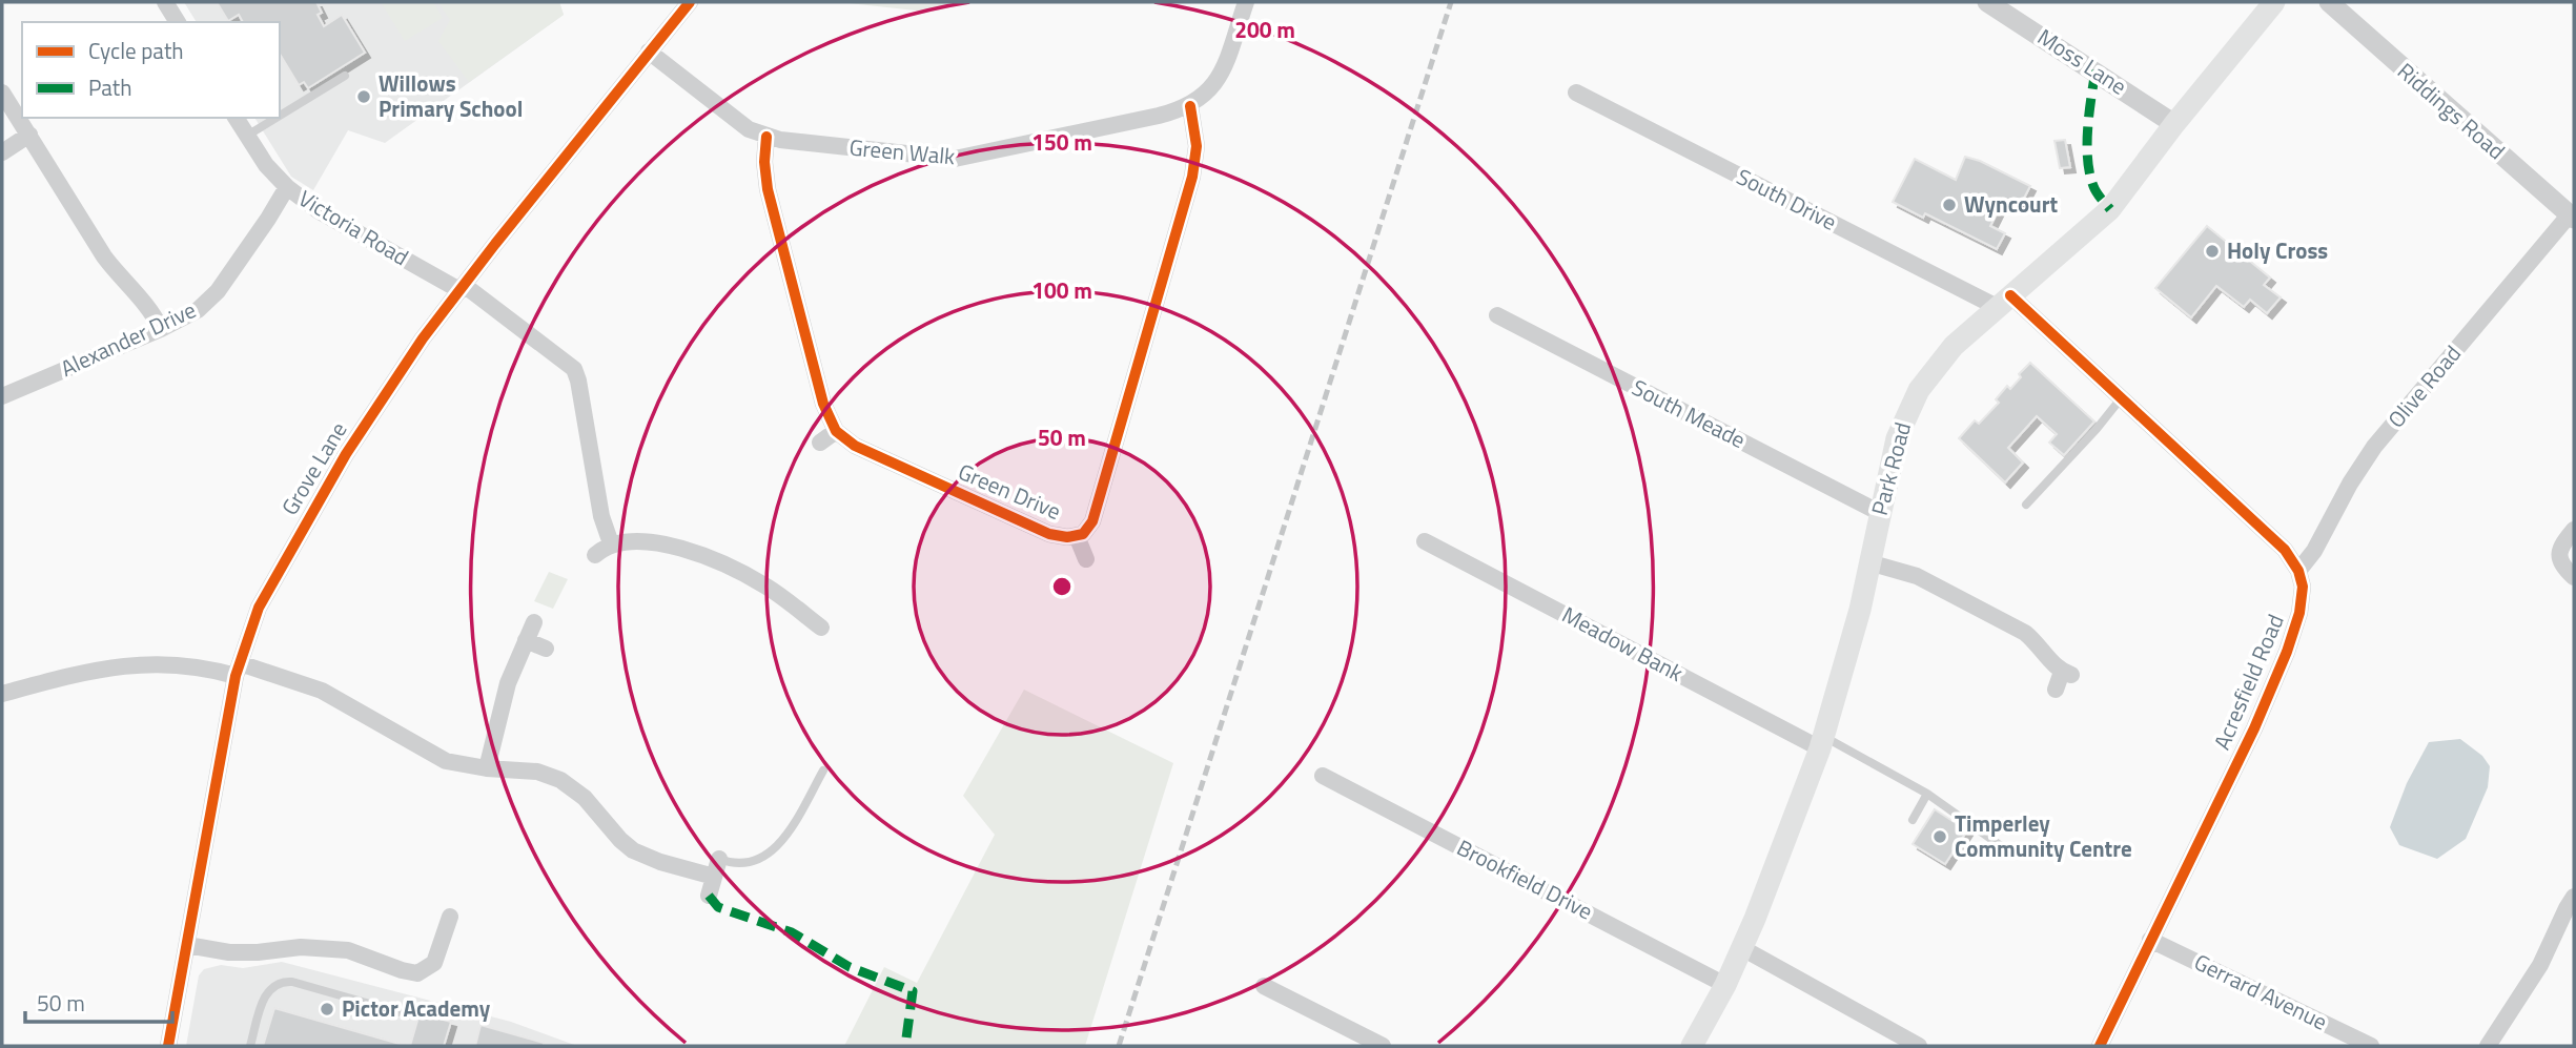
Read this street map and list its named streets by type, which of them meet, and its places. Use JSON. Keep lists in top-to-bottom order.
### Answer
{
  "streets": {
    "main road": ["Park Road"],
    "street": [
      "Moss Lane",
      "Riddings Road",
      "Green Walk",
      "South Drive",
      "Victoria Road",
      "Alexander Drive",
      "Olive Road",
      "South Meade",
      "Grove Lane",
      "Green Drive",
      "Meadow Bank",
      "Acresfield Road",
      "Brookfield Drive",
      "Gerrard Avenue"
    ]
  },
  "crossings": [
    ["Moss Lane", "Park Road"],
    ["Riddings Road", "Olive Road"],
    ["Green Walk", "Grove Lane"],
    ["Green Walk", "Green Drive"],
    ["South Drive", "Park Road"],
    ["Victoria Road", "Alexander Drive"],
    ["Victoria Road", "Grove Lane"],
    ["Olive Road", "Acresfield Road"],
    ["South Meade", "Park Road"],
    ["Park Road", "Meadow Bank"],
    ["Park Road", "Brookfield Drive"],
    ["Acresfield Road", "Gerrard Avenue"]
  ],
  "places": [
    "Willows Primary School",
    "Wyncourt",
    "Holy Cross",
    "Timperley Community Centre",
    "Pictor Academy"
  ],
  "legend": ["Cycle path", "Path"],
  "scale_bar": "50 m",
  "rings": [
    "200 m",
    "150 m",
    "100 m",
    "50 m"
  ]
}
